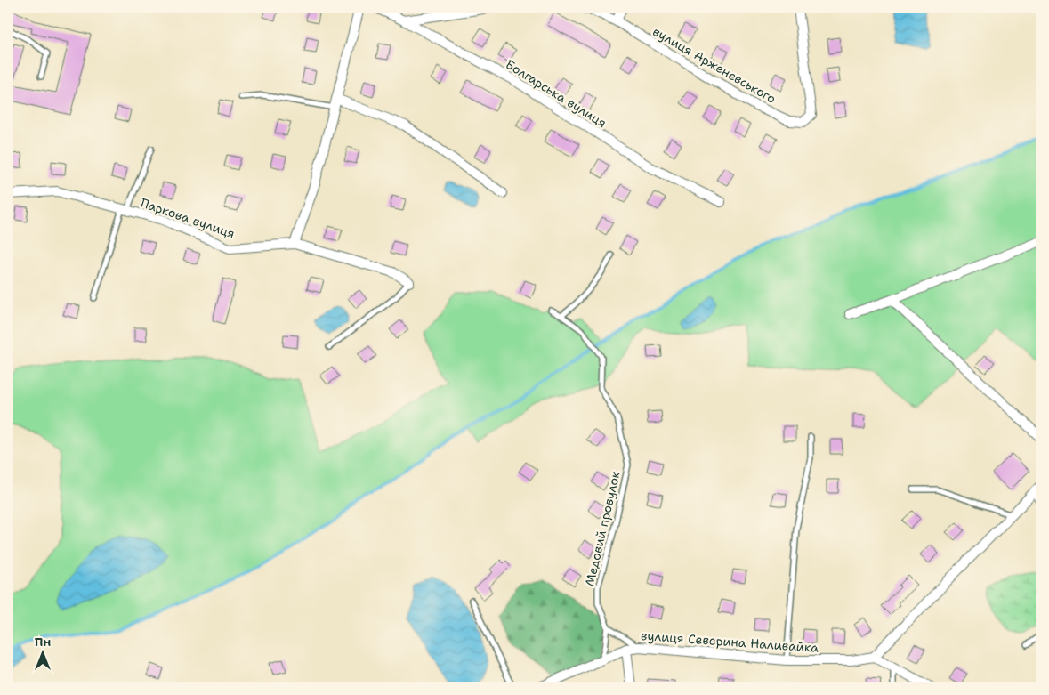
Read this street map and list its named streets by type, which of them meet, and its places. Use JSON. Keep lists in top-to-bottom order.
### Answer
{
  "streets": {
    "street": [
      "вулиця Арженевського",
      "Болгарська вулиця",
      "Паркова вулиця",
      "вулиця Северина Наливайка"
    ],
    "lane": ["Медовий провулок"]
  },
  "crossings": [
    ["Медовий провулок", "вулиця Северина Наливайка"]
  ],
  "north": "top"
}
